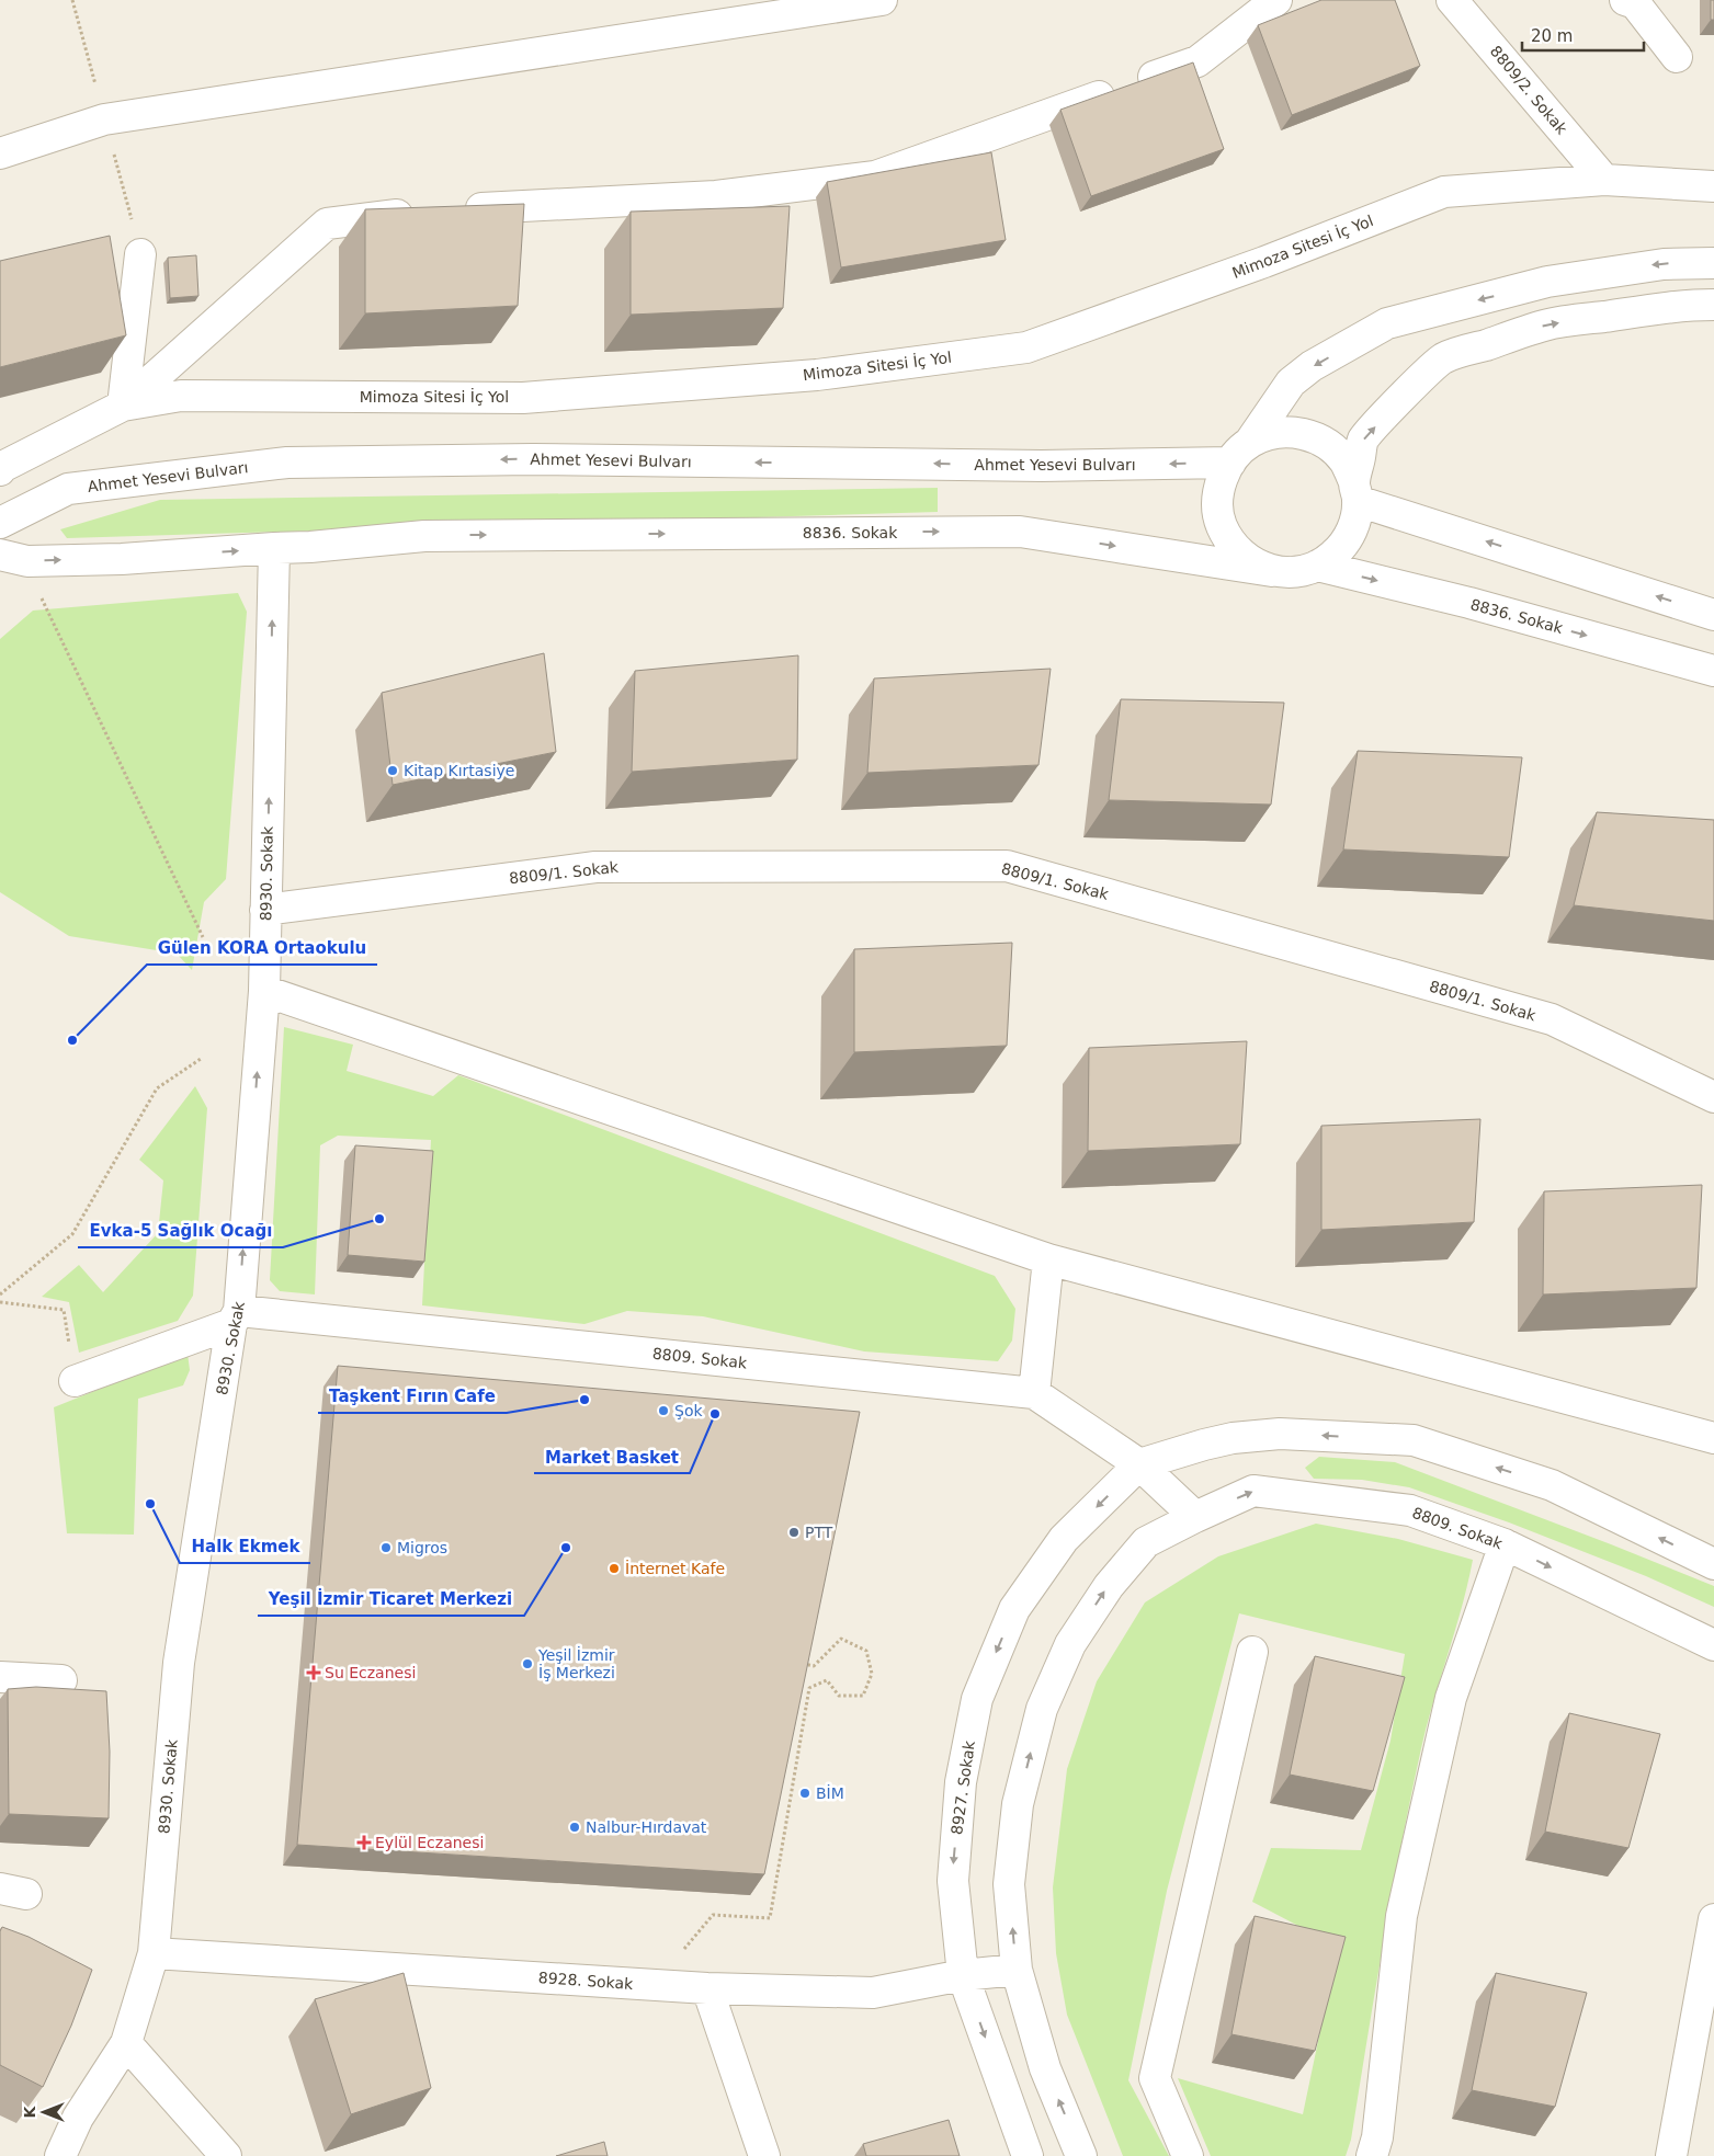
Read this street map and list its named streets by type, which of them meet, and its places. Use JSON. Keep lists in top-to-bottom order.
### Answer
{
  "streets": {
    "street": [
      "8809/2. Sokak",
      "Mimoza Sitesi İç Yol",
      "Ahmet Yesevi Bulvarı",
      "8836. Sokak",
      "8809/1. Sokak",
      "8930. Sokak",
      "8809. Sokak",
      "8927. Sokak",
      "8928. Sokak"
    ]
  },
  "crossings": [
    ["8809/2. Sokak", "Mimoza Sitesi İç Yol"],
    ["Ahmet Yesevi Bulvarı", "8836. Sokak"],
    ["8836. Sokak", "8930. Sokak"],
    ["8809/1. Sokak", "8930. Sokak"],
    ["8930. Sokak", "8809. Sokak"],
    ["8930. Sokak", "8928. Sokak"],
    ["8809. Sokak", "8927. Sokak"],
    ["8927. Sokak", "8928. Sokak"]
  ],
  "one_way": ["Ahmet Yesevi Bulvarı", "8836. Sokak", "8930. Sokak"],
  "places": {
    "other": [
      "Kitap Kırtasiye",
      "Gülen KORA Ortaokulu",
      "Evka-5 Sağlık Ocağı",
      "Taşkent Fırın Cafe",
      "Şok",
      "Market Basket",
      "Halk Ekmek",
      "PTT",
      "Migros",
      "Yeşil İzmir Ticaret Merkezi",
      "İnternet Kafe",
      "Yeşil İzmir İş Merkezi",
      "BİM",
      "Nalbur-Hırdavat"
    ],
    "health": ["Su Eczanesi", "Eylül Eczanesi"]
  },
  "scale_bar": "20 m",
  "north": "left"
}
